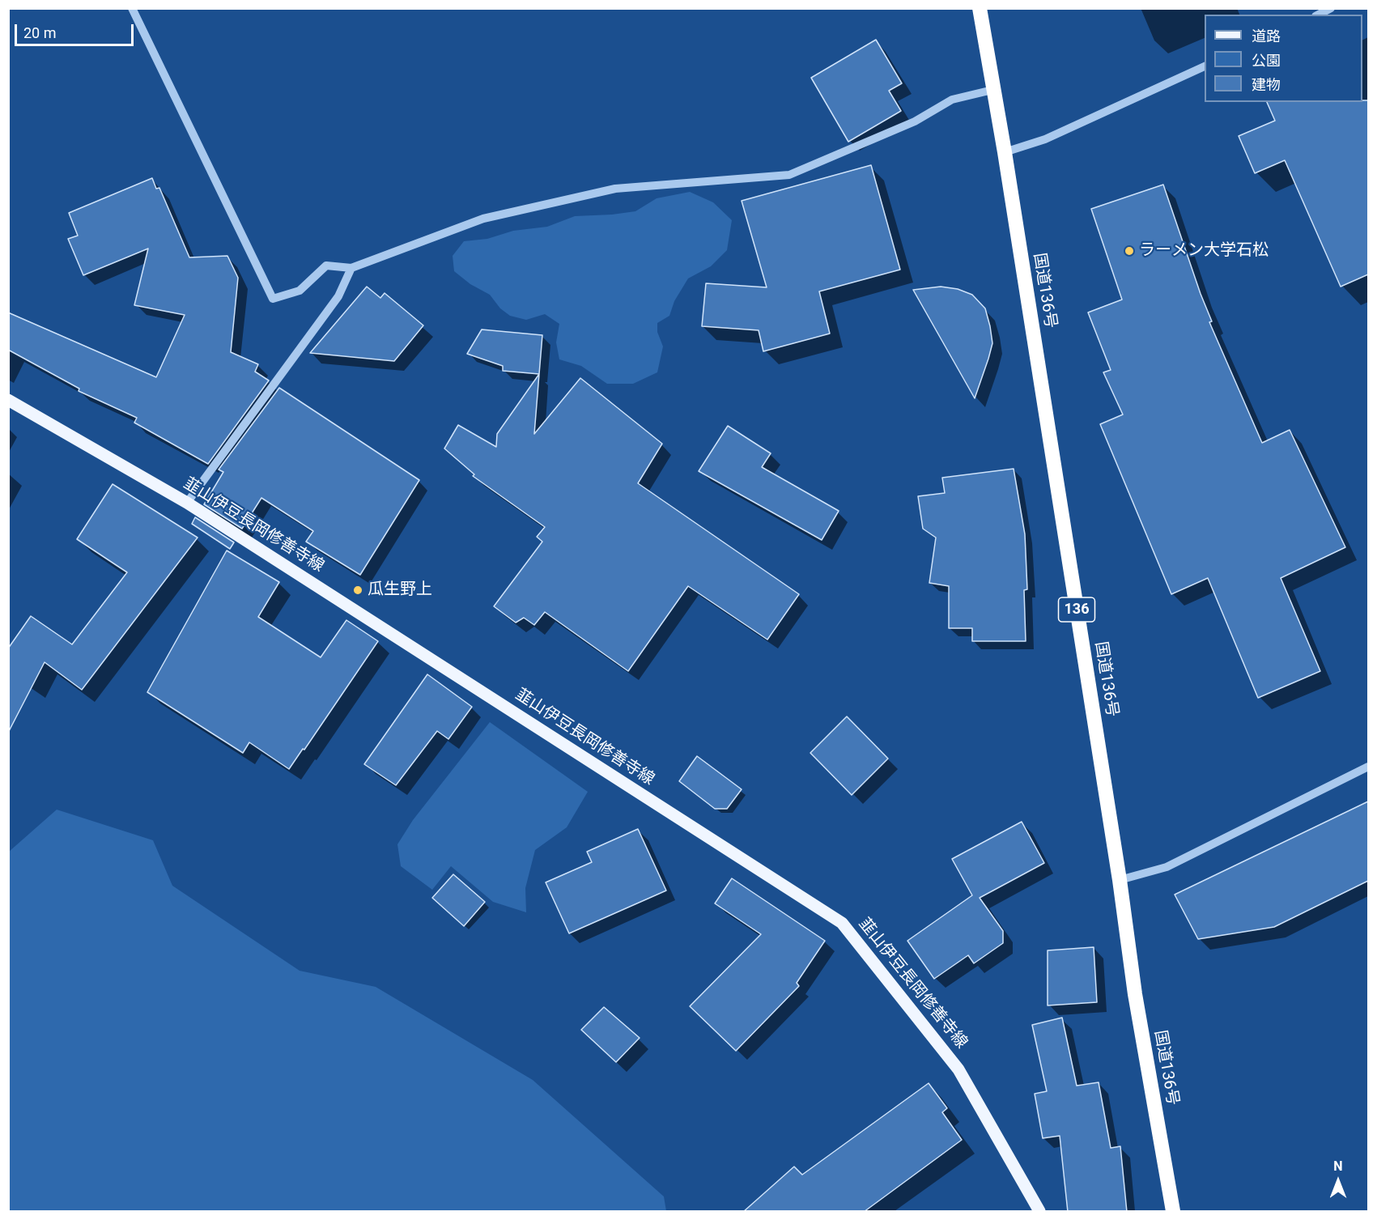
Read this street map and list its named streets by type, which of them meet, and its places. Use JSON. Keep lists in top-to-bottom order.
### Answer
{
  "streets": {
    "highway": ["国道136号", "136"],
    "main road": ["韮山伊豆長岡修善寺線"]
  },
  "places": ["ラーメン大学石松", "瓜生野上"],
  "legend": ["道路", "公園", "建物"],
  "scale_bar": "20 m",
  "north": "top"
}
